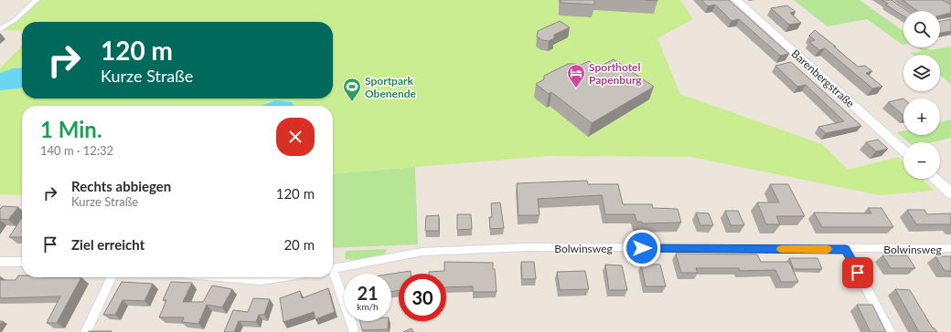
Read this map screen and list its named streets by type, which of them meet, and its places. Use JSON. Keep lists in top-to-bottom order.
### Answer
{
  "streets": {
    "street": ["Barenbergstraße", "Bolwinsweg"]
  },
  "places": {
    "hotel": ["Sporthotel Papenburg"],
    "sports": ["Sportpark Obenende"]
  },
  "page": {
    "map_buttons": ["+", "−"],
    "turn": ["120 m", "Kurze Straße"],
    "heading": ["1 Min.", "140 m · 12:32"],
    "list": [
      {
        "name": "Rechts abbiegen",
        "note": "Kurze Straße",
        "value": "120 m"
      },
      {
        "name": "Ziel erreicht",
        "value": "20 m"
      }
    ],
    "speed": "21 km/h",
    "limit": "30"
  }
}
